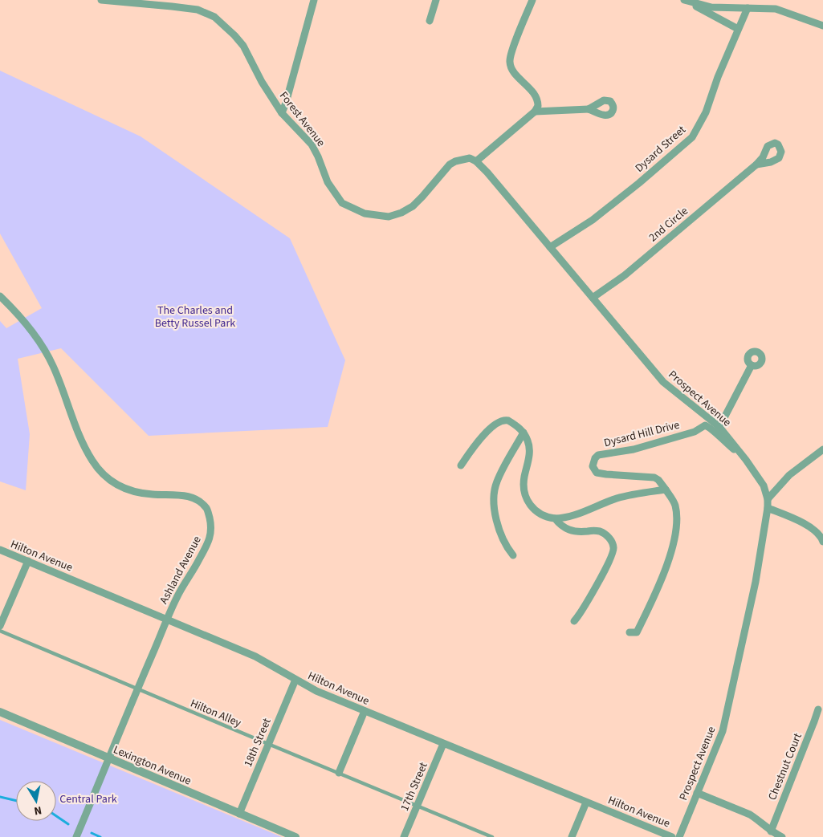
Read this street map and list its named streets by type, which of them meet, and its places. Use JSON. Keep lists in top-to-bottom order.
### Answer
{
  "streets": {
    "street": [
      "Forest Avenue",
      "Dysard Street",
      "2nd Circle",
      "Prospect Avenue",
      "Dysard Hill Drive",
      "Hilton Avenue",
      "Ashland Avenue",
      "18th Street",
      "Lexington Avenue",
      "Chestnut Court",
      "17th Street"
    ],
    "lane": ["Hilton Alley"]
  },
  "crossings": [
    ["Forest Avenue", "Prospect Avenue"],
    ["Dysard Street", "Prospect Avenue"],
    ["2nd Circle", "Prospect Avenue"],
    ["Prospect Avenue", "Dysard Hill Drive"],
    ["Hilton Avenue", "Ashland Avenue"],
    ["Hilton Avenue", "18th Street"],
    ["Hilton Avenue", "17th Street"],
    ["Ashland Avenue", "Hilton Alley"],
    ["Ashland Avenue", "Lexington Avenue"],
    ["Hilton Alley", "18th Street"],
    ["Hilton Alley", "17th Street"],
    ["18th Street", "Lexington Avenue"]
  ],
  "parks": ["The Charles and Betty Russel Park", "Central Park"],
  "north": "bottom"
}
